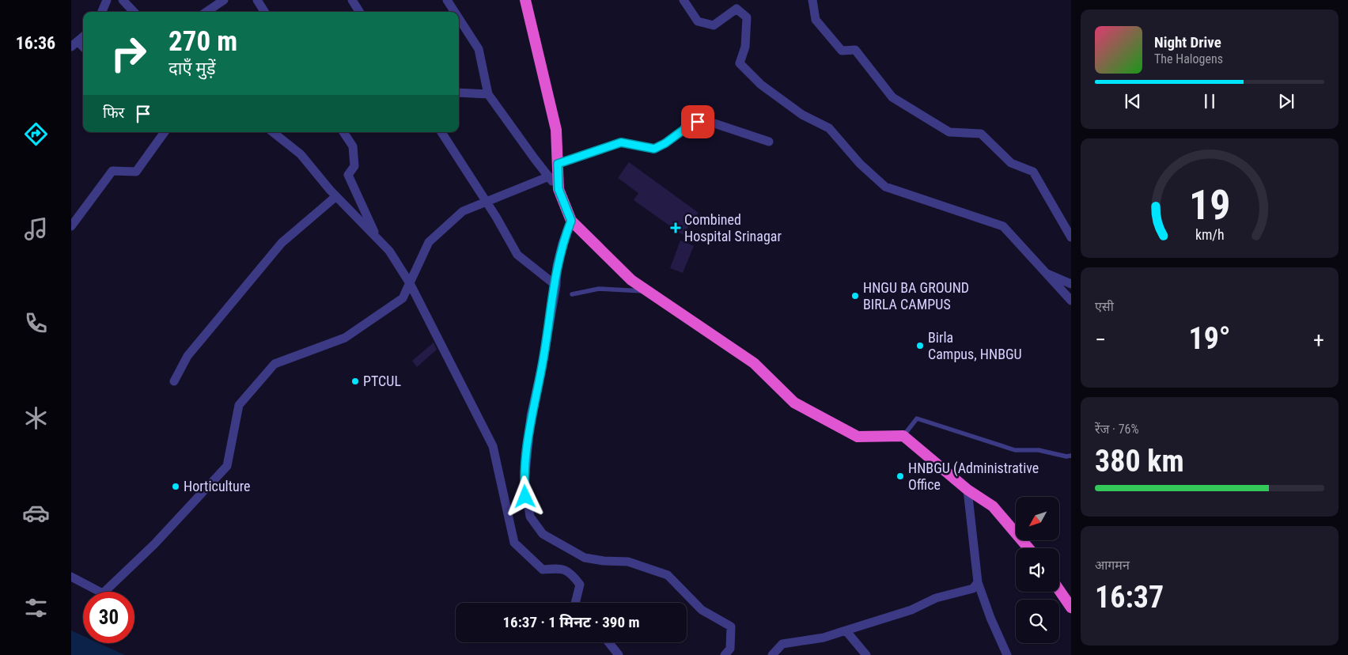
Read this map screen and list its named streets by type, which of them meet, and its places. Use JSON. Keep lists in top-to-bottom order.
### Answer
{
  "places": {
    "health": ["Combined Hospital Srinagar"],
    "other": [
      "HNGU BA GROUND BIRLA CAMPUS",
      "Birla Campus, HNBGU",
      "PTCUL",
      "HNBGU (Administrative Office",
      "Horticulture"
    ]
  },
  "north": "bottom left",
  "page": {
    "tabs": "16:36",
    "turn": ["270 m", "दाएँ मुड़ें"],
    "song": ["Night Drive", "The Halogens"],
    "then": "फिर",
    "tile": [
      "एसी",
      ["रेंज · 76%", "380 km"],
      ["आगमन", "16:37"]
    ],
    "heat": ["−", "19°", "+"],
    "limit": "30",
    "trip": "16:37 · 1 मिनट · 390 m",
    "gauge": ["19", "km/h"]
  }
}
